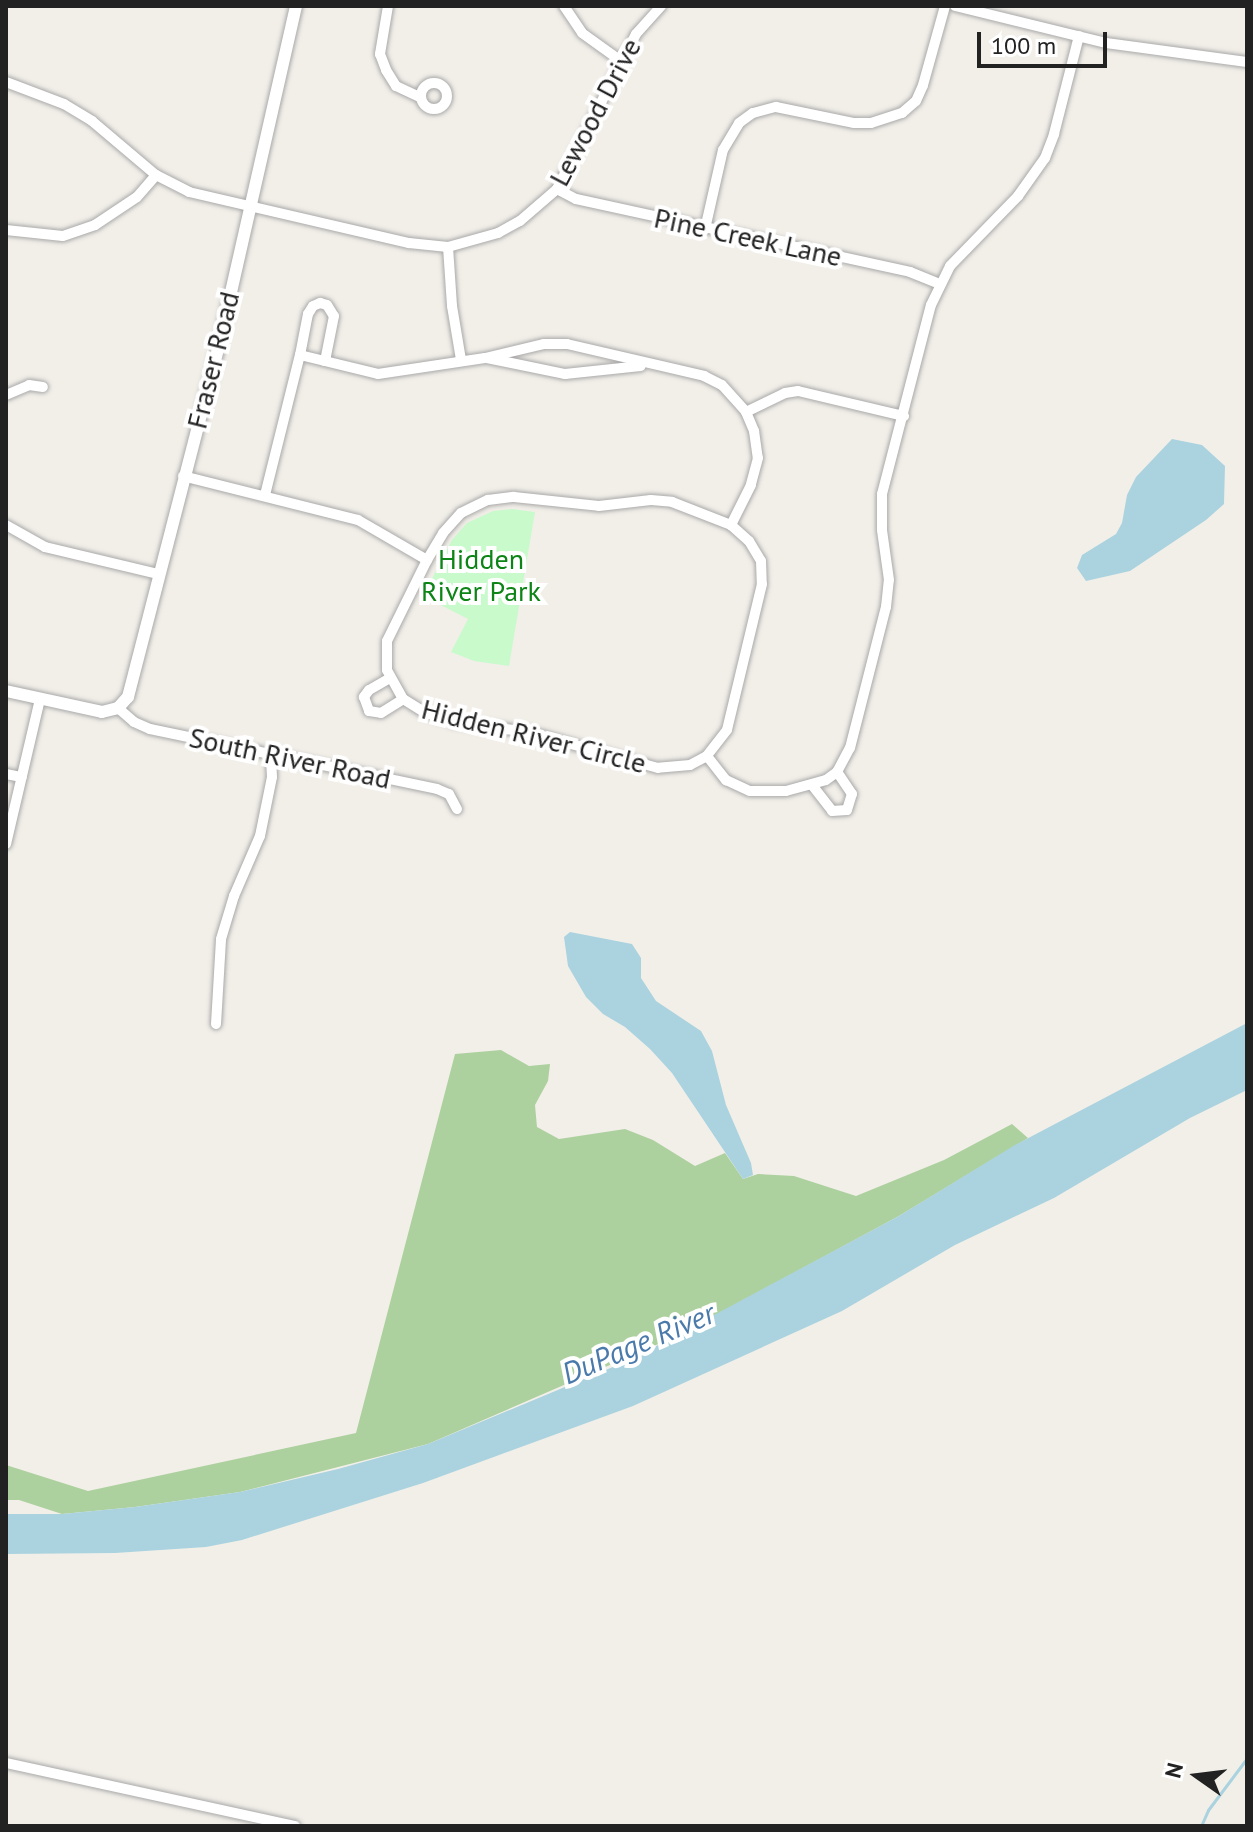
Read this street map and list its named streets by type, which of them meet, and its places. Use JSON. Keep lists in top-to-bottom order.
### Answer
{
  "streets": {
    "street": [
      "Lewood Drive",
      "Pine Creek Lane",
      "Fraser Road",
      "Hidden River Circle",
      "South River Road"
    ]
  },
  "crossings": [
    ["Lewood Drive", "Pine Creek Lane"],
    ["Lewood Drive", "Fraser Road"],
    ["Fraser Road", "South River Road"]
  ],
  "water": ["DuPage River"],
  "parks": ["Hidden River Park"],
  "scale_bar": "100 m",
  "north": "left"
}
